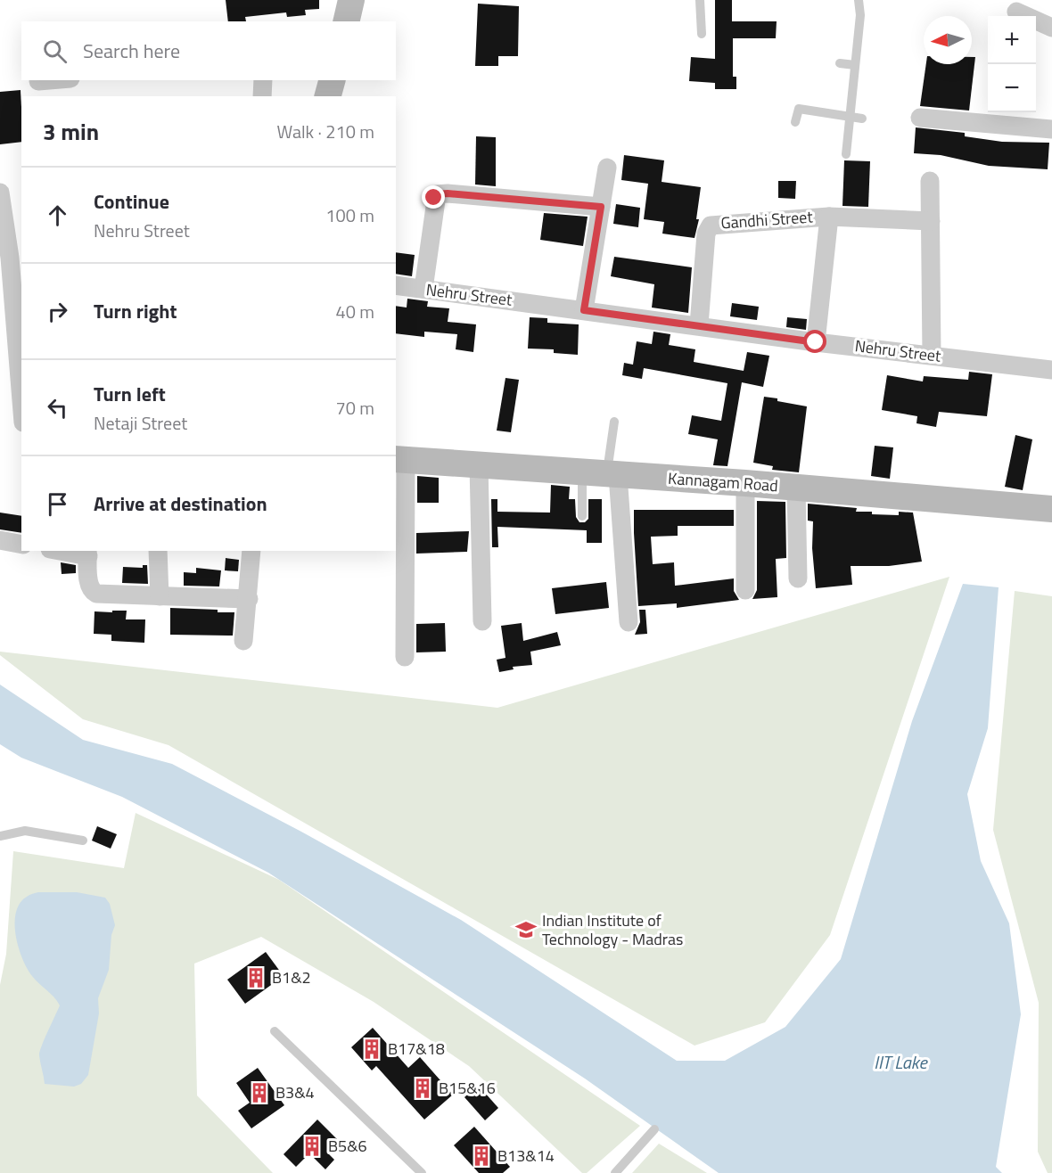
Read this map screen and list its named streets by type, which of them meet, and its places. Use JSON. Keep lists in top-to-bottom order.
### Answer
{
  "streets": {
    "street": ["Gandhi Street", "Nehru Street", "Kannagam Road"]
  },
  "crossings": [
    ["Gandhi Street", "Nehru Street"]
  ],
  "water": ["IIT Lake"],
  "places": {
    "school or university": ["Indian Institute of Technology - Madras"],
    "building": [
      "B1&2",
      "B17&18",
      "B15&16",
      "B3&4",
      "B5&6",
      "B13&14"
    ]
  },
  "north": "left",
  "page": {
    "map_buttons": ["+", "−"],
    "search": "Search here",
    "heading": ["3 min", "Walk · 210 m"],
    "list": [
      ["Continue", "Nehru Street", "100 m"],
      ["Turn right", "40 m"],
      ["Turn left", "Netaji Street", "70 m"],
      "Arrive at destination"
    ]
  }
}
